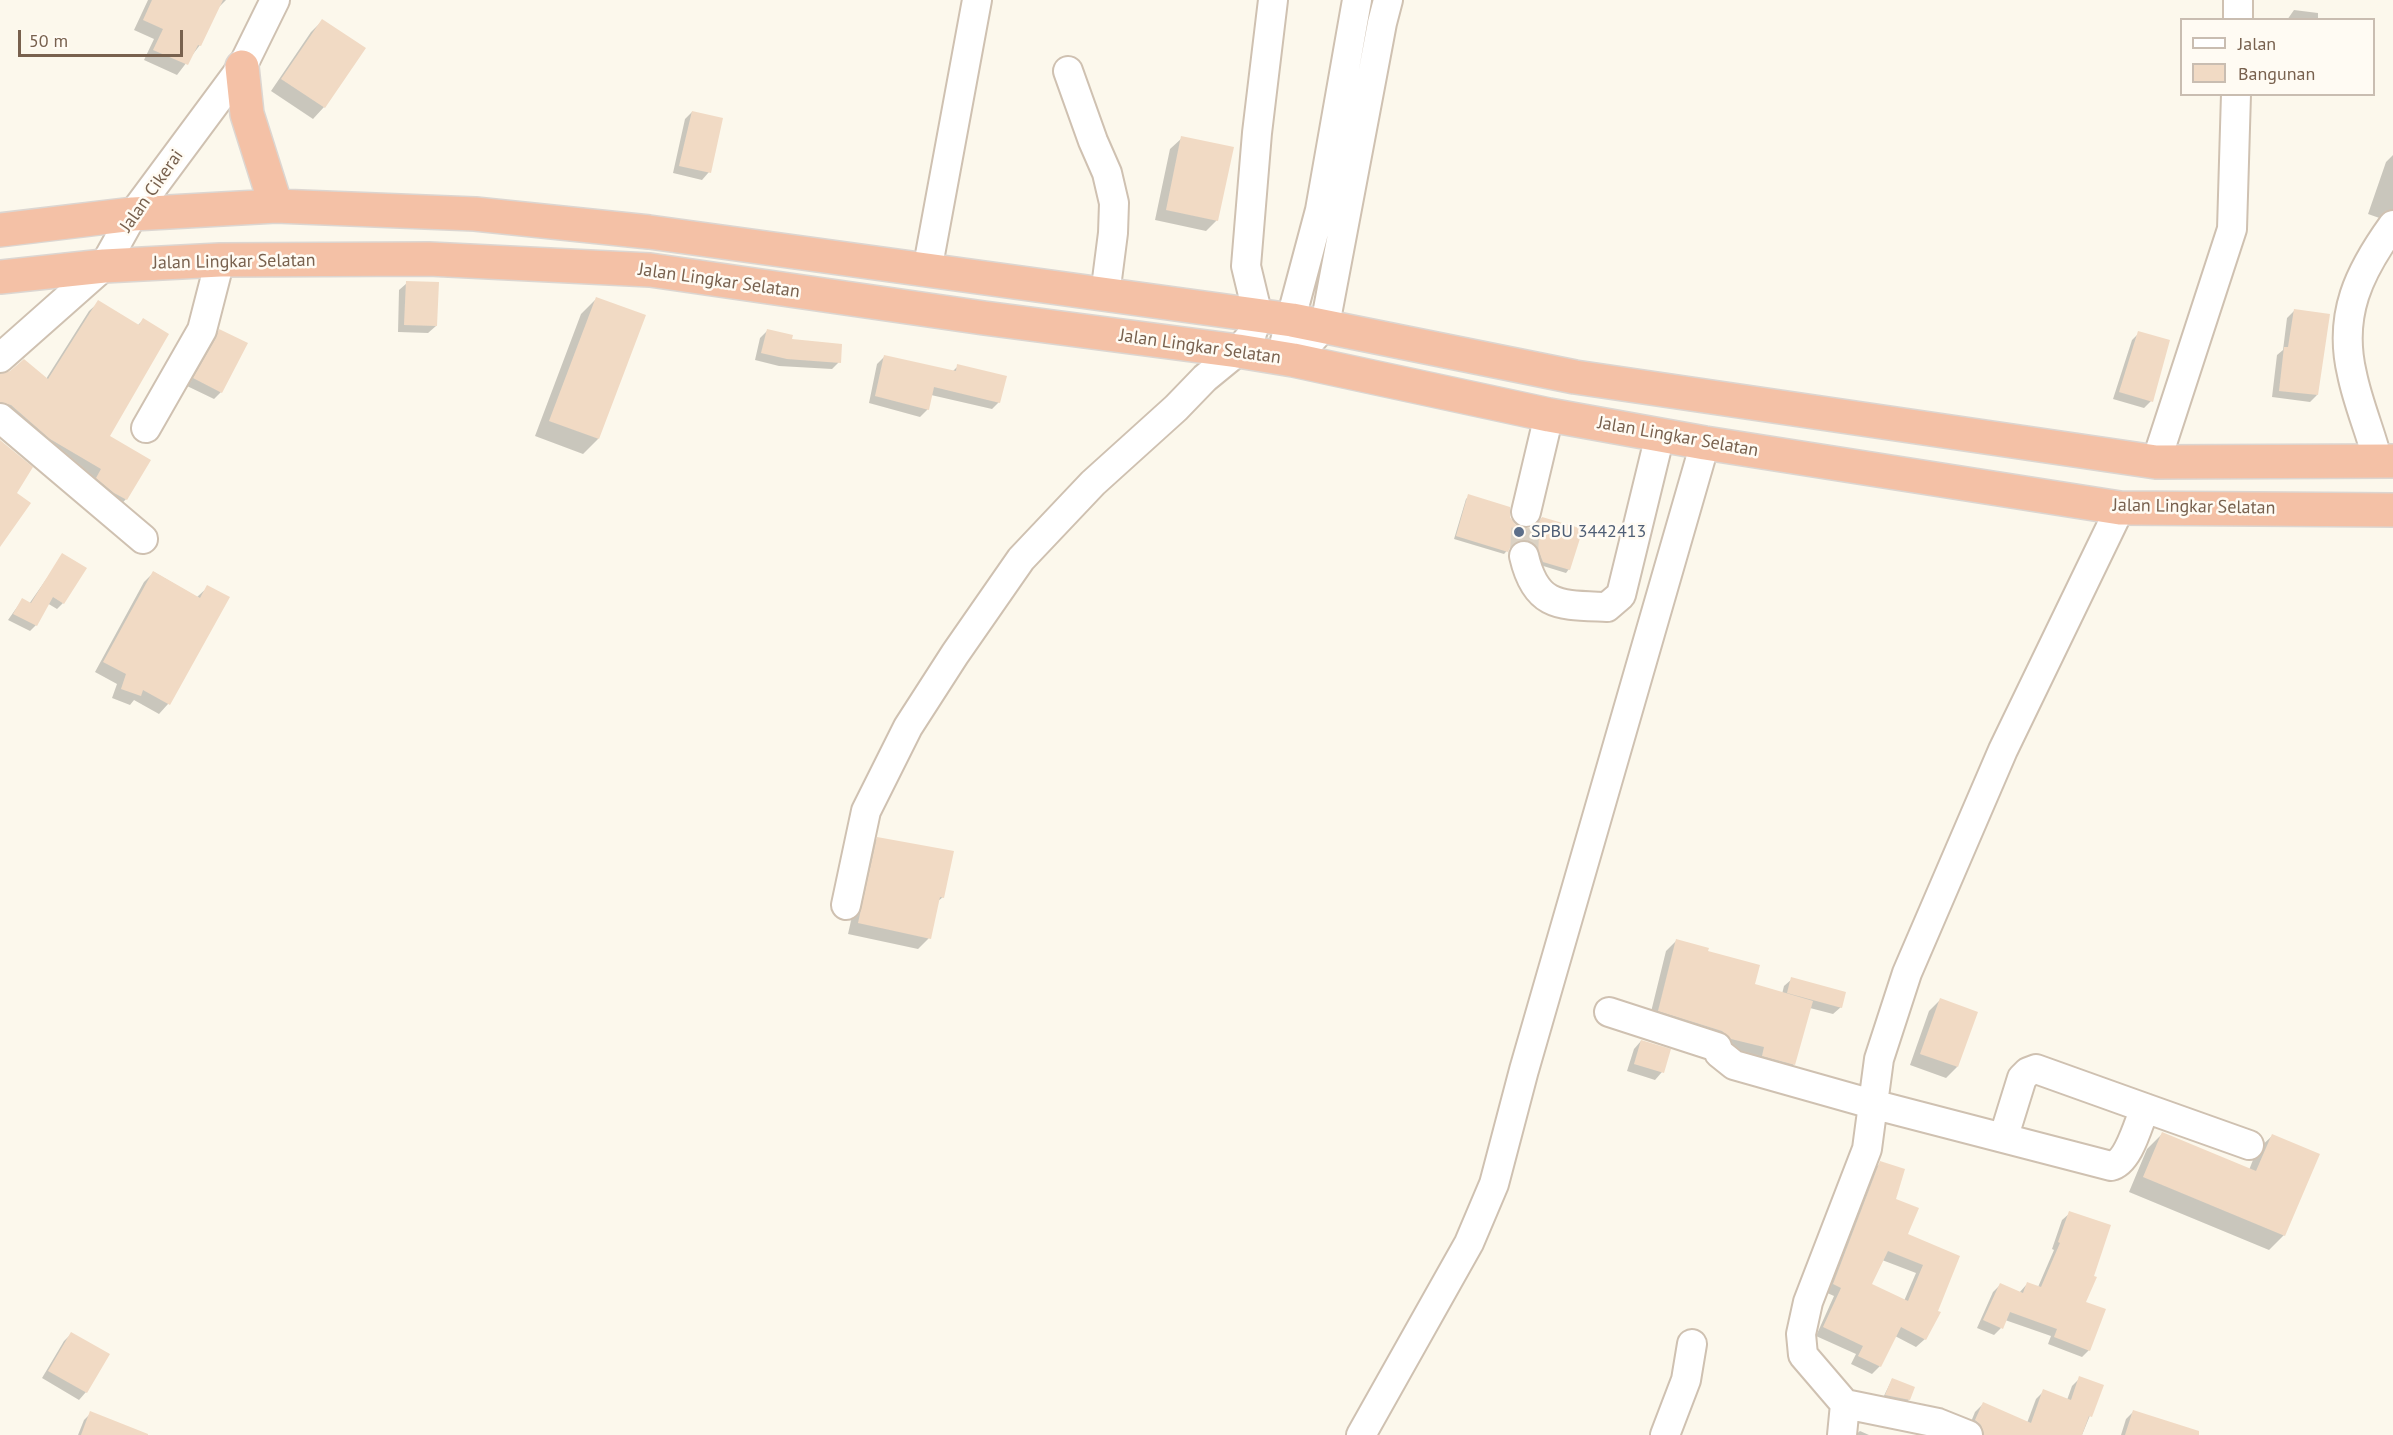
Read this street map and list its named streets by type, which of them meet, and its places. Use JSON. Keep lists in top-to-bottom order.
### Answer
{
  "streets": {
    "highway": ["Jalan Lingkar Selatan"],
    "street": ["Jalan Cikerai"]
  },
  "crossings": [
    ["Jalan Cikerai", "Jalan Lingkar Selatan"]
  ],
  "places": ["SPBU 3442413"],
  "legend": ["Jalan", "Bangunan"],
  "scale_bar": "50 m"
}
